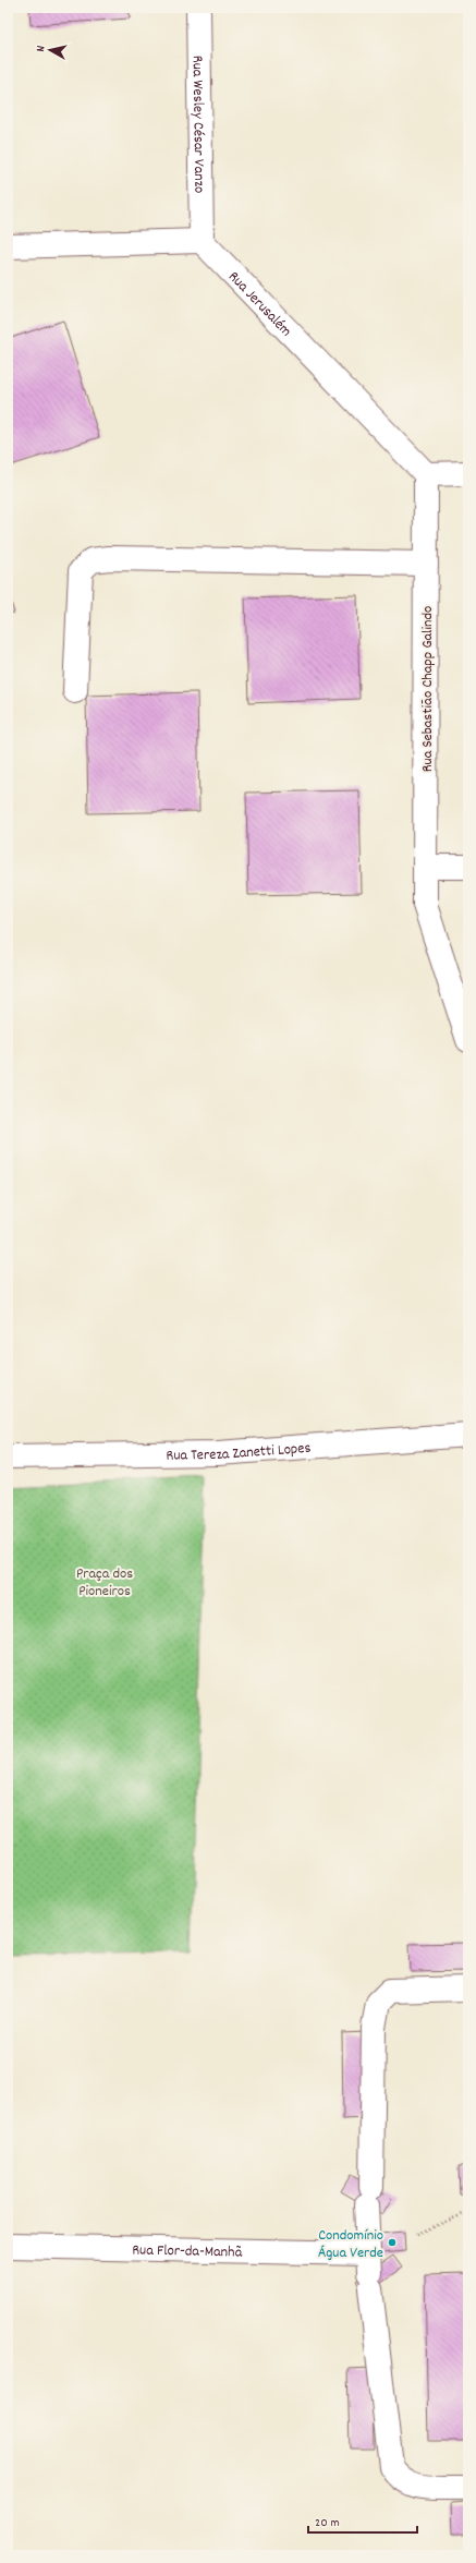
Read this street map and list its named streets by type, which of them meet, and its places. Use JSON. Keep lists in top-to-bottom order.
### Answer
{
  "streets": {
    "street": [
      "Rua Wesley César Vanzo",
      "Rua Jerusalém",
      "Rua Sebastião Chapp Galindo",
      "Rua Tereza Zanetti Lopes",
      "Rua Flor-da-Manhã"
    ]
  },
  "crossings": [
    ["Rua Wesley César Vanzo", "Rua Jerusalém"],
    ["Rua Jerusalém", "Rua Sebastião Chapp Galindo"]
  ],
  "parks": ["Praça dos Pioneiros"],
  "places": ["Condomínio Água Verde"],
  "scale_bar": "20 m",
  "north": "left"
}
